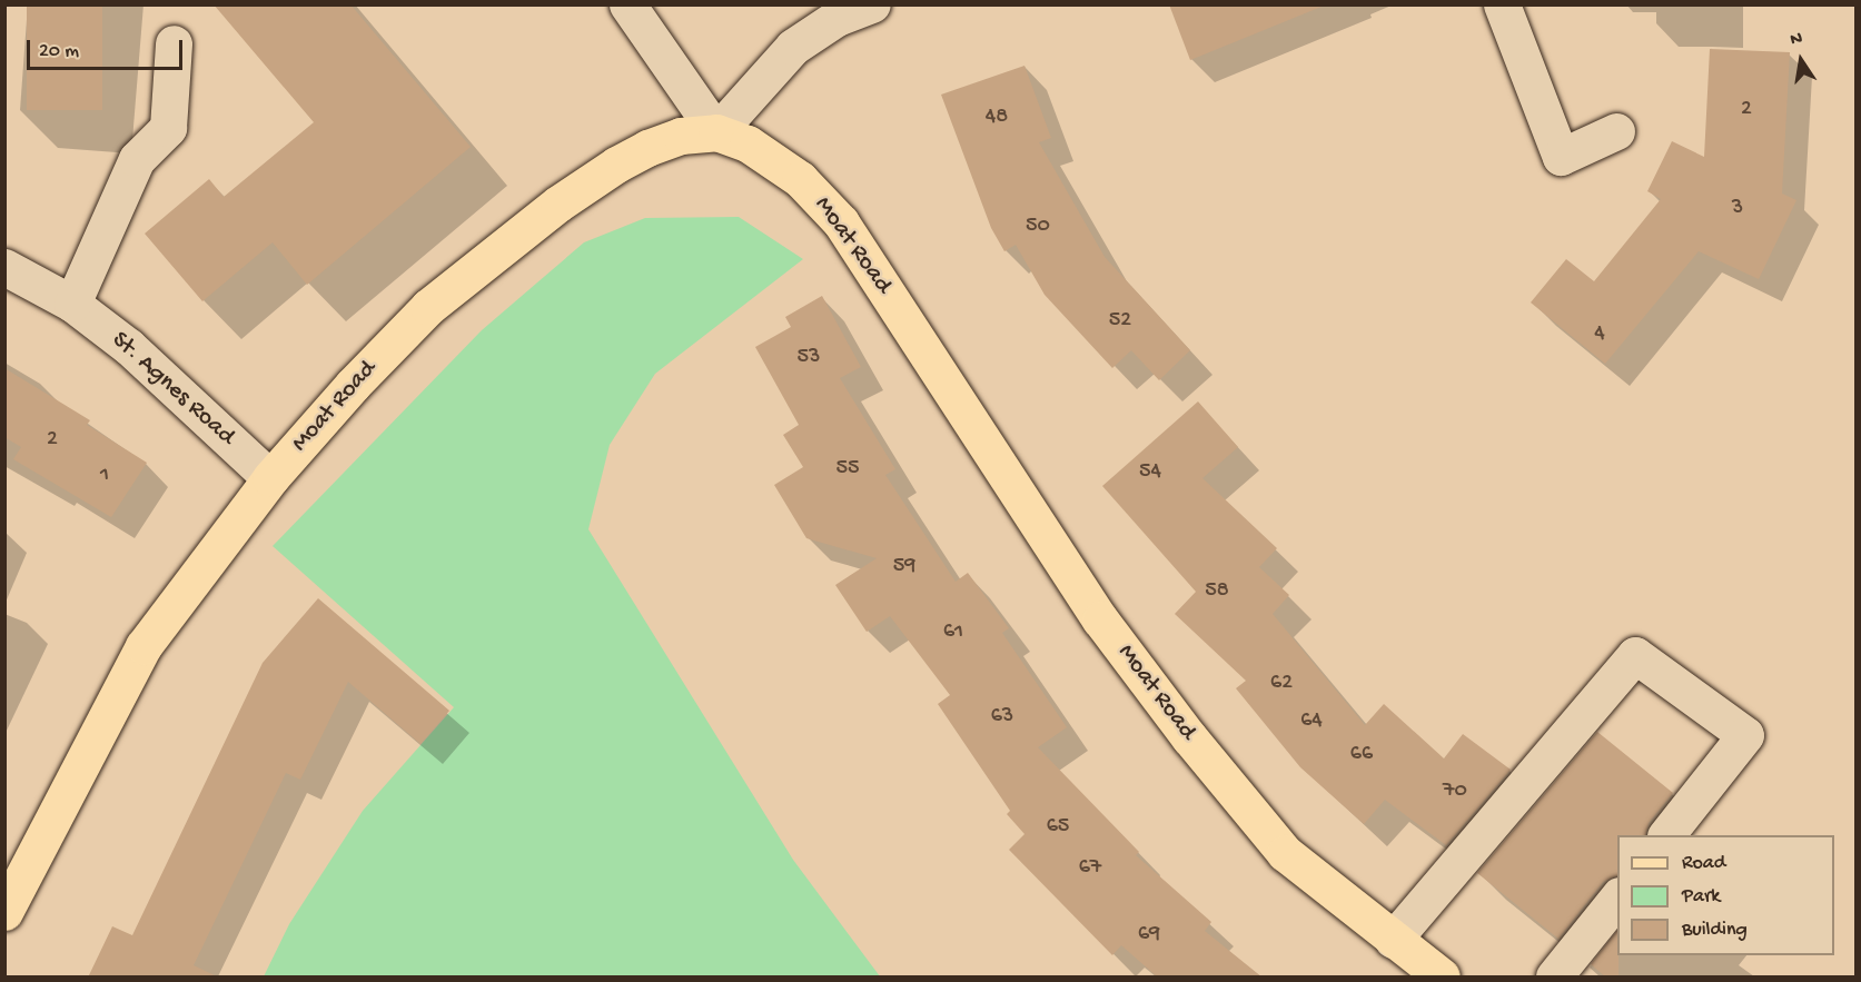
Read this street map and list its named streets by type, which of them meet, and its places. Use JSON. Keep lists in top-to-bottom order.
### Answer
{
  "streets": {
    "main road": ["Moat Road"],
    "street": ["St. Agnes Road"]
  },
  "crossings": [
    ["Moat Road", "St. Agnes Road"]
  ],
  "house_numbers": [
    "2",
    "48",
    "3",
    "50",
    "52",
    "4",
    "53",
    "2",
    "55",
    "54",
    "1",
    "59",
    "58",
    "61",
    "62",
    "63",
    "64",
    "66",
    "70",
    "65",
    "67",
    "69"
  ],
  "legend": ["Road", "Park", "Building"],
  "scale_bar": "20 m",
  "north": "top"
}
